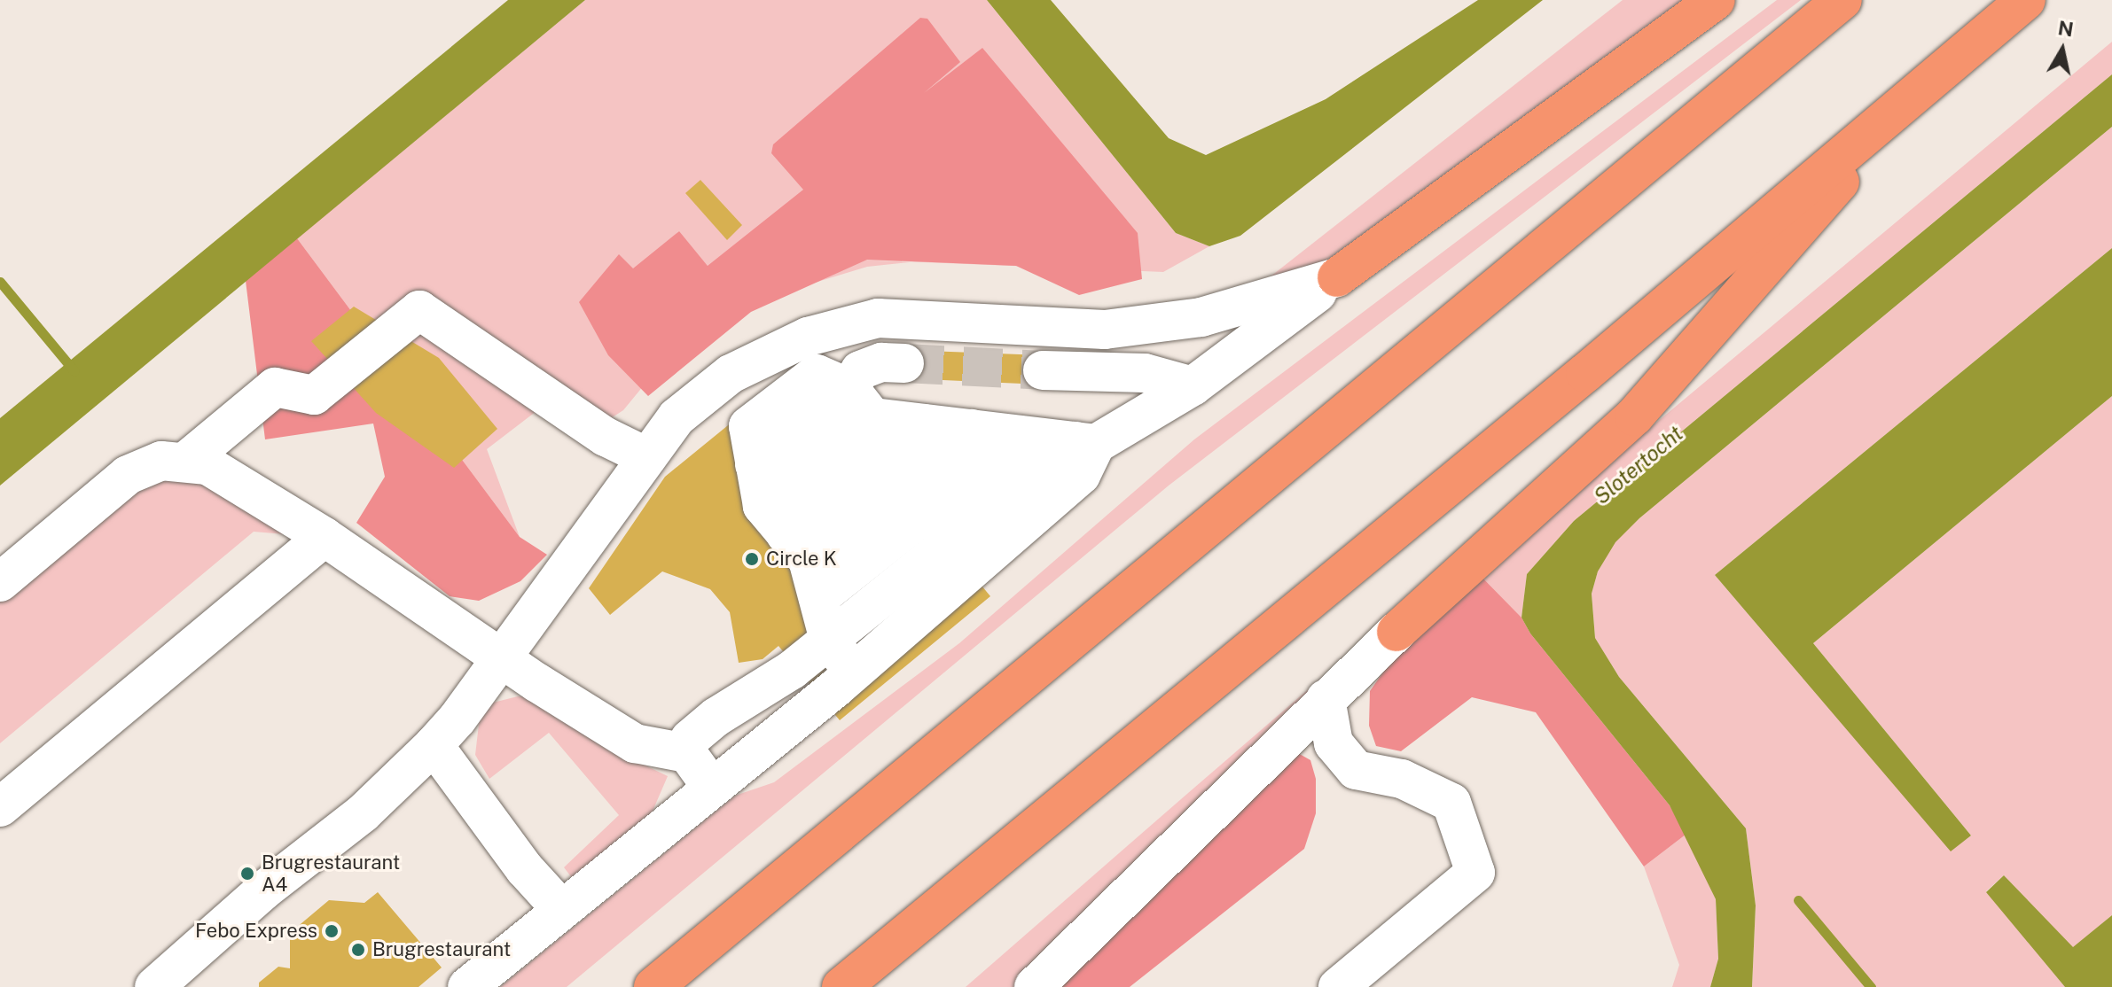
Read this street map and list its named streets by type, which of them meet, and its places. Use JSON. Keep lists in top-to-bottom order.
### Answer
{
  "water": ["Slotertocht"],
  "places": [
    "Circle K",
    "Brugrestaurant A4",
    "Febo Express",
    "Brugrestaurant"
  ],
  "north": "top"
}
